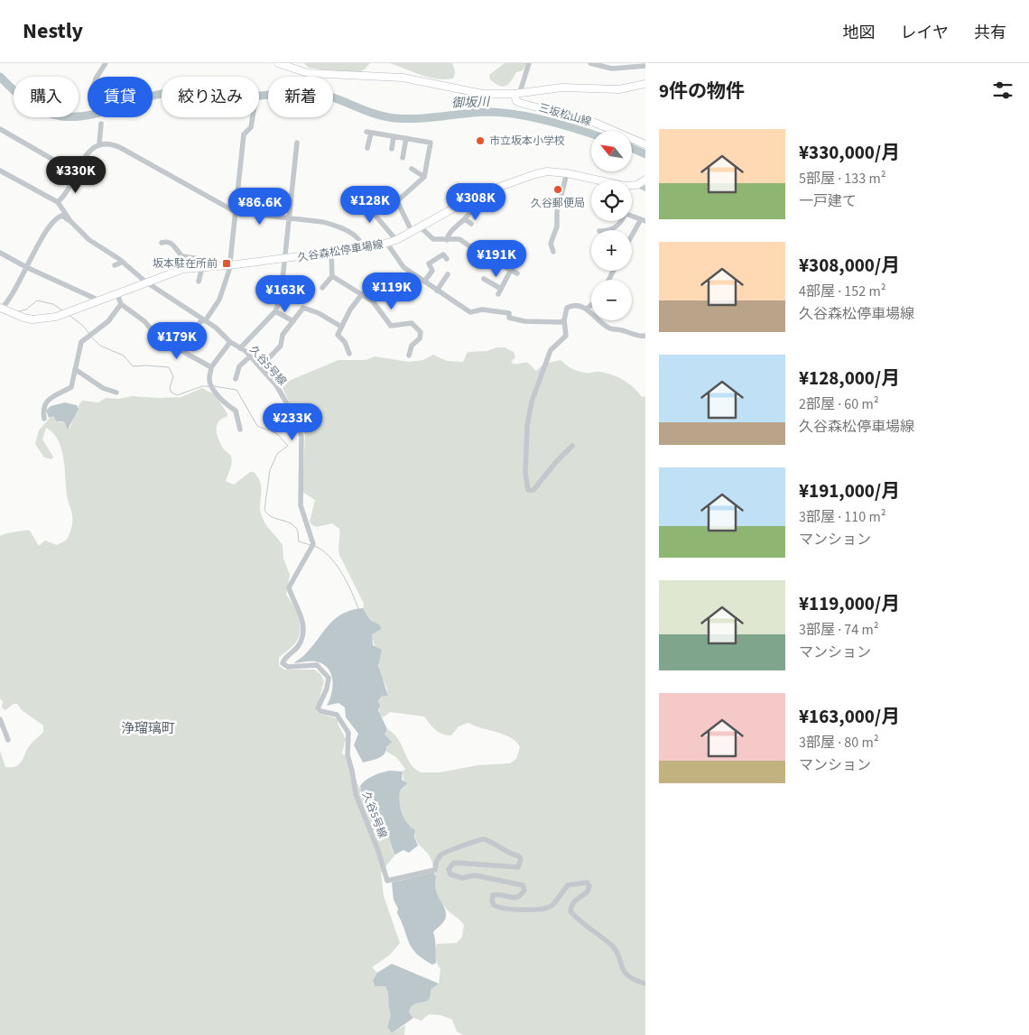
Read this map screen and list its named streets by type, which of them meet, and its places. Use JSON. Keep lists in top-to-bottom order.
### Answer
{
  "streets": {
    "main road": ["三坂松山線", "久谷森松停車場線"],
    "street": ["久谷5号線"]
  },
  "crossings": [
    ["久谷森松停車場線", "久谷5号線"]
  ],
  "districts": ["浄瑠璃町"],
  "water": ["御坂川"],
  "places": {
    "other": ["市立坂本小学校", "久谷郵便局"],
    "transit": ["坂本駐在所前"]
  },
  "north": "top left",
  "page": {
    "header": "Nestly",
    "nav": ["地図", "レイヤ", "共有"],
    "heading": "9件の物件",
    "chip": [
      "購入",
      "賃貸",
      "絞り込み",
      "新着"
    ],
    "list": [
      {
        "name": "¥330,000/月",
        "note": "5部屋 · 133 m² · 一戸建て"
      },
      {
        "name": "¥308,000/月",
        "note": "4部屋 · 152 m² · 久谷森松停車場線"
      },
      {
        "name": "¥128,000/月",
        "note": "2部屋 · 60 m² · 久谷森松停車場線"
      },
      {
        "name": "¥191,000/月",
        "note": "3部屋 · 110 m² · マンション"
      },
      {
        "name": "¥119,000/月",
        "note": "3部屋 · 74 m² · マンション"
      },
      {
        "name": "¥163,000/月",
        "note": "3部屋 · 80 m² · マンション"
      }
    ],
    "map_buttons": ["+", "−"],
    "price": [
      "¥330K",
      "¥308K",
      "¥128K",
      "¥86.6K",
      "¥191K",
      "¥119K",
      "¥163K",
      "¥179K",
      "¥233K"
    ]
  }
}
